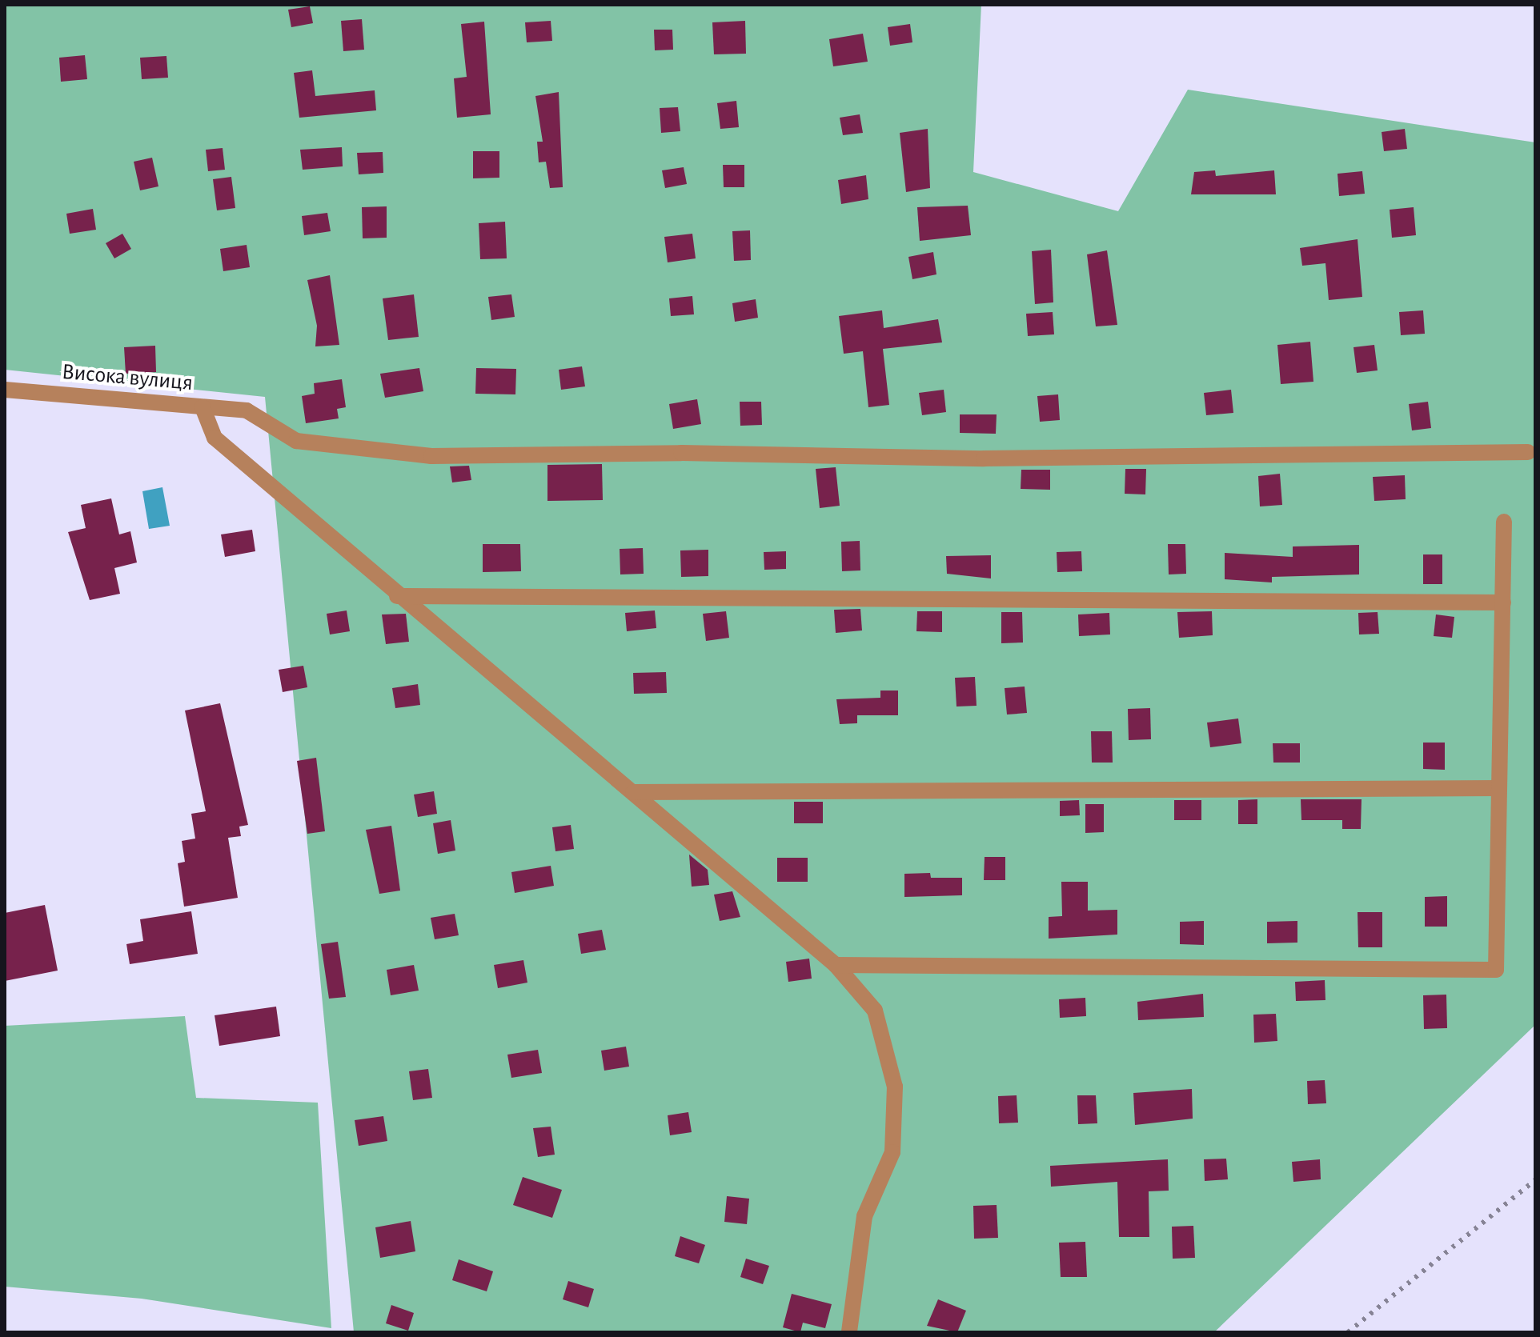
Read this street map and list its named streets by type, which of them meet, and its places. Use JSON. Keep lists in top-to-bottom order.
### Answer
{
  "streets": {
    "street": ["Висока вулиця"]
  }
}
